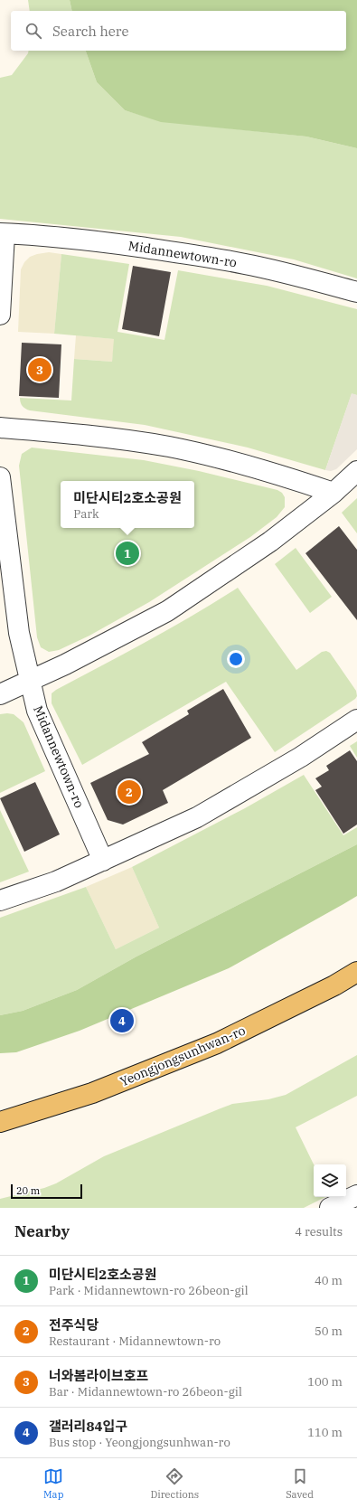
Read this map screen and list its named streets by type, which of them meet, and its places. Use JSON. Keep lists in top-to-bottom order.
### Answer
{
  "streets": {
    "main road": ["Yeongjongsunhwan-ro"],
    "street": ["Midannewtown-ro"]
  },
  "scale_bar": "20 m",
  "page": {
    "search": "Search here",
    "pins": [
      "3",
      "1",
      "2",
      "4"
    ],
    "popup": ["미단시티2호소공원", "Park"],
    "scale": "20 m",
    "heading": ["Nearby", "4 results"],
    "list": [
      {
        "mark": "1",
        "name": "미단시티2호소공원",
        "note": "Park · Midannewtown-ro 26beon-gil",
        "value": "40 m"
      },
      {
        "mark": "2",
        "name": "전주식당",
        "note": "Restaurant · Midannewtown-ro",
        "value": "50 m"
      },
      {
        "mark": "3",
        "name": "너와봄라이브호프",
        "note": "Bar · Midannewtown-ro 26beon-gil",
        "value": "100 m"
      },
      {
        "mark": "4",
        "name": "갤러리84입구",
        "note": "Bus stop · Yeongjongsunhwan-ro",
        "value": "110 m"
      }
    ],
    "nav": ["Map", "Directions", "Saved"]
  }
}
